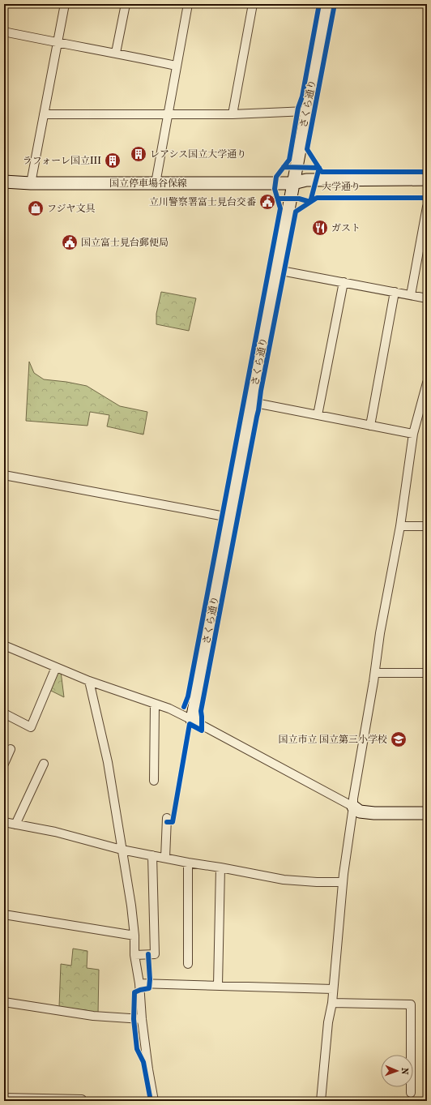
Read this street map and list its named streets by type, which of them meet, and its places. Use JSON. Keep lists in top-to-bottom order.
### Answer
{
  "streets": {
    "street": ["さくら通り", "国立停車場谷保線", "大学通り"]
  },
  "crossings": [
    ["さくら通り", "国立停車場谷保線"],
    ["さくら通り", "大学通り"],
    ["国立停車場谷保線", "大学通り"]
  ],
  "places": {
    "building": ["レアシス国立大学通り", "ラフォーレ国立III"],
    "public building": ["立川警察署富士見台交番", "国立富士見台郵便局"],
    "shop": ["フジヤ文具"],
    "restaurant": ["ガスト"],
    "school or university": ["国立市立 国立第三小学校"]
  },
  "north": "right"
}
